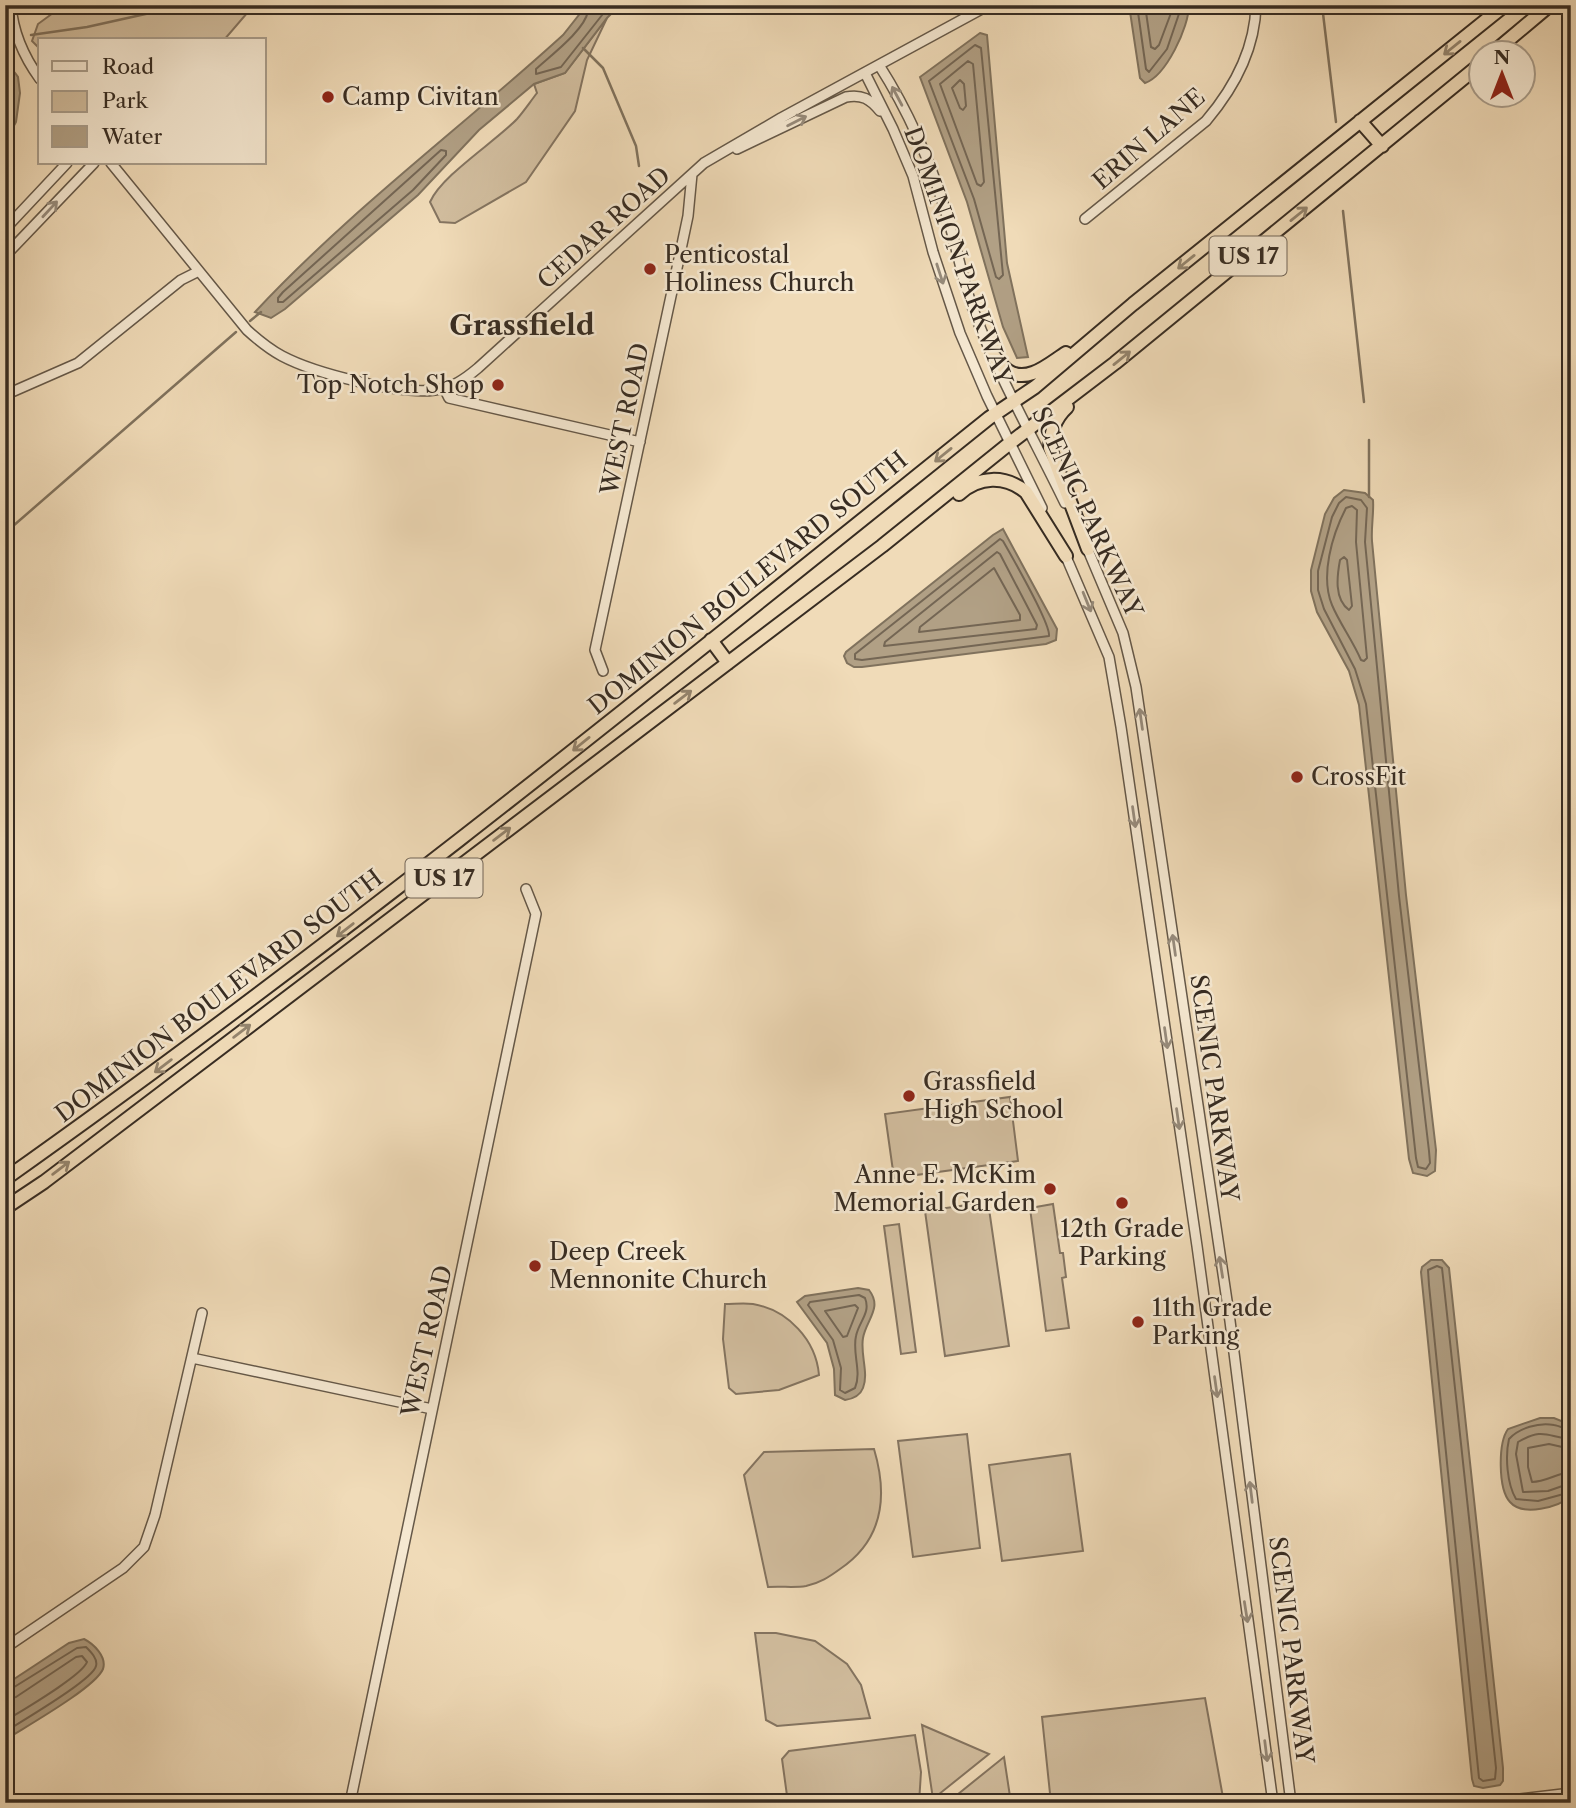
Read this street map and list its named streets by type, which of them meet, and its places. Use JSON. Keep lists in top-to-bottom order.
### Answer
{
  "streets": {
    "highway": ["US 17", "DOMINION BOULEVARD SOUTH"],
    "street": [
      "ERIN LANE",
      "CEDAR ROAD",
      "DOMINION PARKWAY",
      "WEST ROAD",
      "SCENIC PARKWAY"
    ]
  },
  "crossings": [
    ["CEDAR ROAD", "DOMINION PARKWAY"],
    ["CEDAR ROAD", "WEST ROAD"],
    ["DOMINION PARKWAY", "SCENIC PARKWAY"],
    ["DOMINION PARKWAY", "DOMINION BOULEVARD SOUTH"],
    ["US 17", "SCENIC PARKWAY"],
    ["SCENIC PARKWAY", "DOMINION BOULEVARD SOUTH"]
  ],
  "districts": ["Grassfield"],
  "places": [
    "Camp Civitan",
    "Penticostal Holiness Church",
    "Top Notch Shop",
    "CrossFit",
    "Grassfield High School",
    "Anne E. McKim Memorial Garden",
    "12th Grade Parking",
    "Deep Creek Mennonite Church",
    "11th Grade Parking"
  ],
  "legend": ["Road", "Park", "Water"],
  "north": "top"
}
